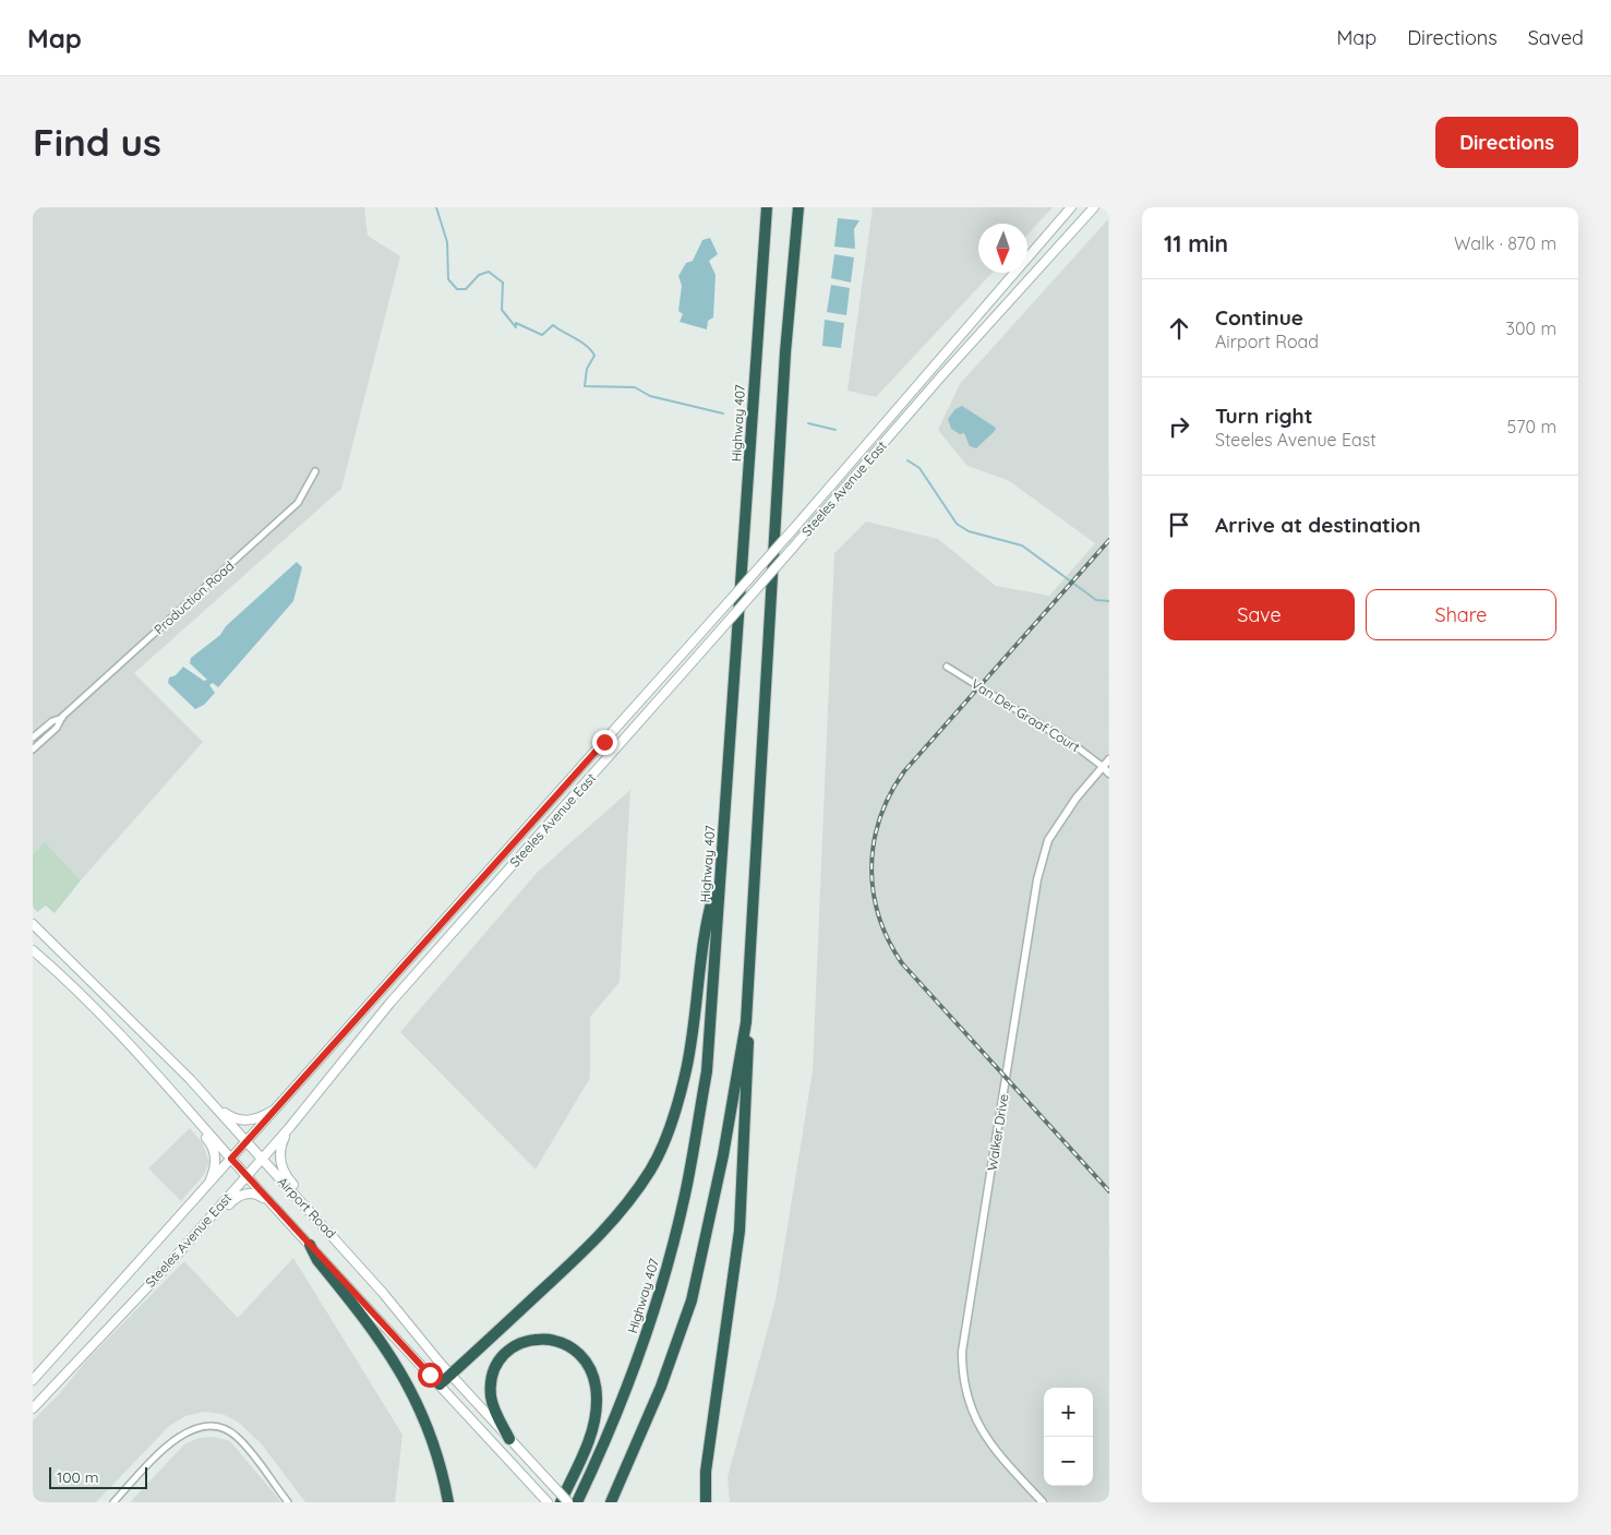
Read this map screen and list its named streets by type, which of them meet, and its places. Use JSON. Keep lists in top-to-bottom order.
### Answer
{
  "streets": {
    "highway": ["Highway 407"],
    "main road": ["Steeles Avenue East", "Airport Road"],
    "street": ["Production Road", "Van Der Graaf Court", "Walker Drive"]
  },
  "crossings": [
    ["Steeles Avenue East", "Airport Road"],
    ["Van Der Graaf Court", "Walker Drive"]
  ],
  "scale_bar": "100 m",
  "north": "bottom",
  "page": {
    "header": "Map",
    "nav": ["Map", "Directions", "Saved"],
    "buttons": [
      "Directions",
      ["Save", "Share"]
    ],
    "title": "Find us",
    "heading": ["11 min", "Walk · 870 m"],
    "list": [
      ["Continue", "Airport Road", "300 m"],
      ["Turn right", "Steeles Avenue East", "570 m"],
      "Arrive at destination"
    ],
    "map_buttons": ["+", "−"],
    "scale": "100 m"
  }
}
